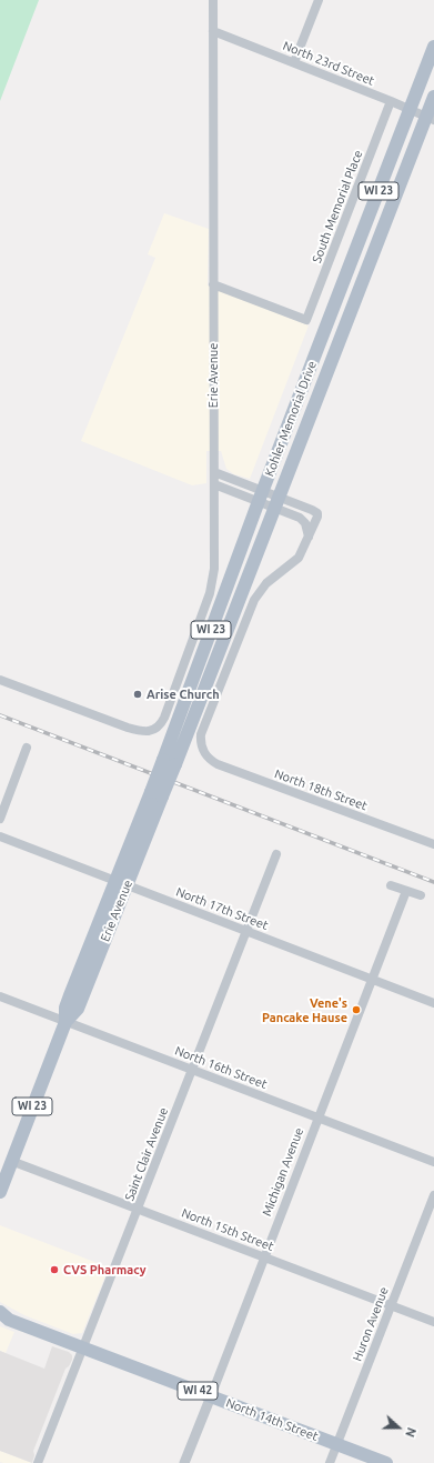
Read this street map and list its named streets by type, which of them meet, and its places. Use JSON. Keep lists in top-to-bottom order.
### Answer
{
  "streets": {
    "main road": [
      "WI 23",
      "Erie Avenue",
      "Kohler Memorial Drive",
      "WI 42",
      "North 14th Street"
    ],
    "street": [
      "North 23rd Street",
      "South Memorial Place",
      "North 18th Street",
      "North 17th Street",
      "North 16th Street",
      "Saint Clair Avenue",
      "Michigan Avenue",
      "North 15th Street",
      "Huron Avenue"
    ]
  },
  "crossings": [
    ["North 23rd Street", "South Memorial Place"],
    ["North 23rd Street", "Erie Avenue"],
    ["North 23rd Street", "Kohler Memorial Drive"],
    ["South Memorial Place", "Erie Avenue"],
    ["Erie Avenue", "Kohler Memorial Drive"],
    ["Erie Avenue", "North 17th Street"],
    ["Erie Avenue", "North 16th Street"],
    ["Erie Avenue", "North 15th Street"],
    ["North 17th Street", "Saint Clair Avenue"],
    ["North 17th Street", "Michigan Avenue"],
    ["North 16th Street", "Saint Clair Avenue"],
    ["North 16th Street", "Michigan Avenue"],
    ["Saint Clair Avenue", "North 15th Street"],
    ["Saint Clair Avenue", "North 14th Street"],
    ["Michigan Avenue", "North 15th Street"],
    ["Michigan Avenue", "North 14th Street"],
    ["North 15th Street", "Huron Avenue"],
    ["Huron Avenue", "North 14th Street"]
  ],
  "places": ["Arise Church", "Vene's Pancake Hause", "CVS Pharmacy"],
  "north": "right"
}
